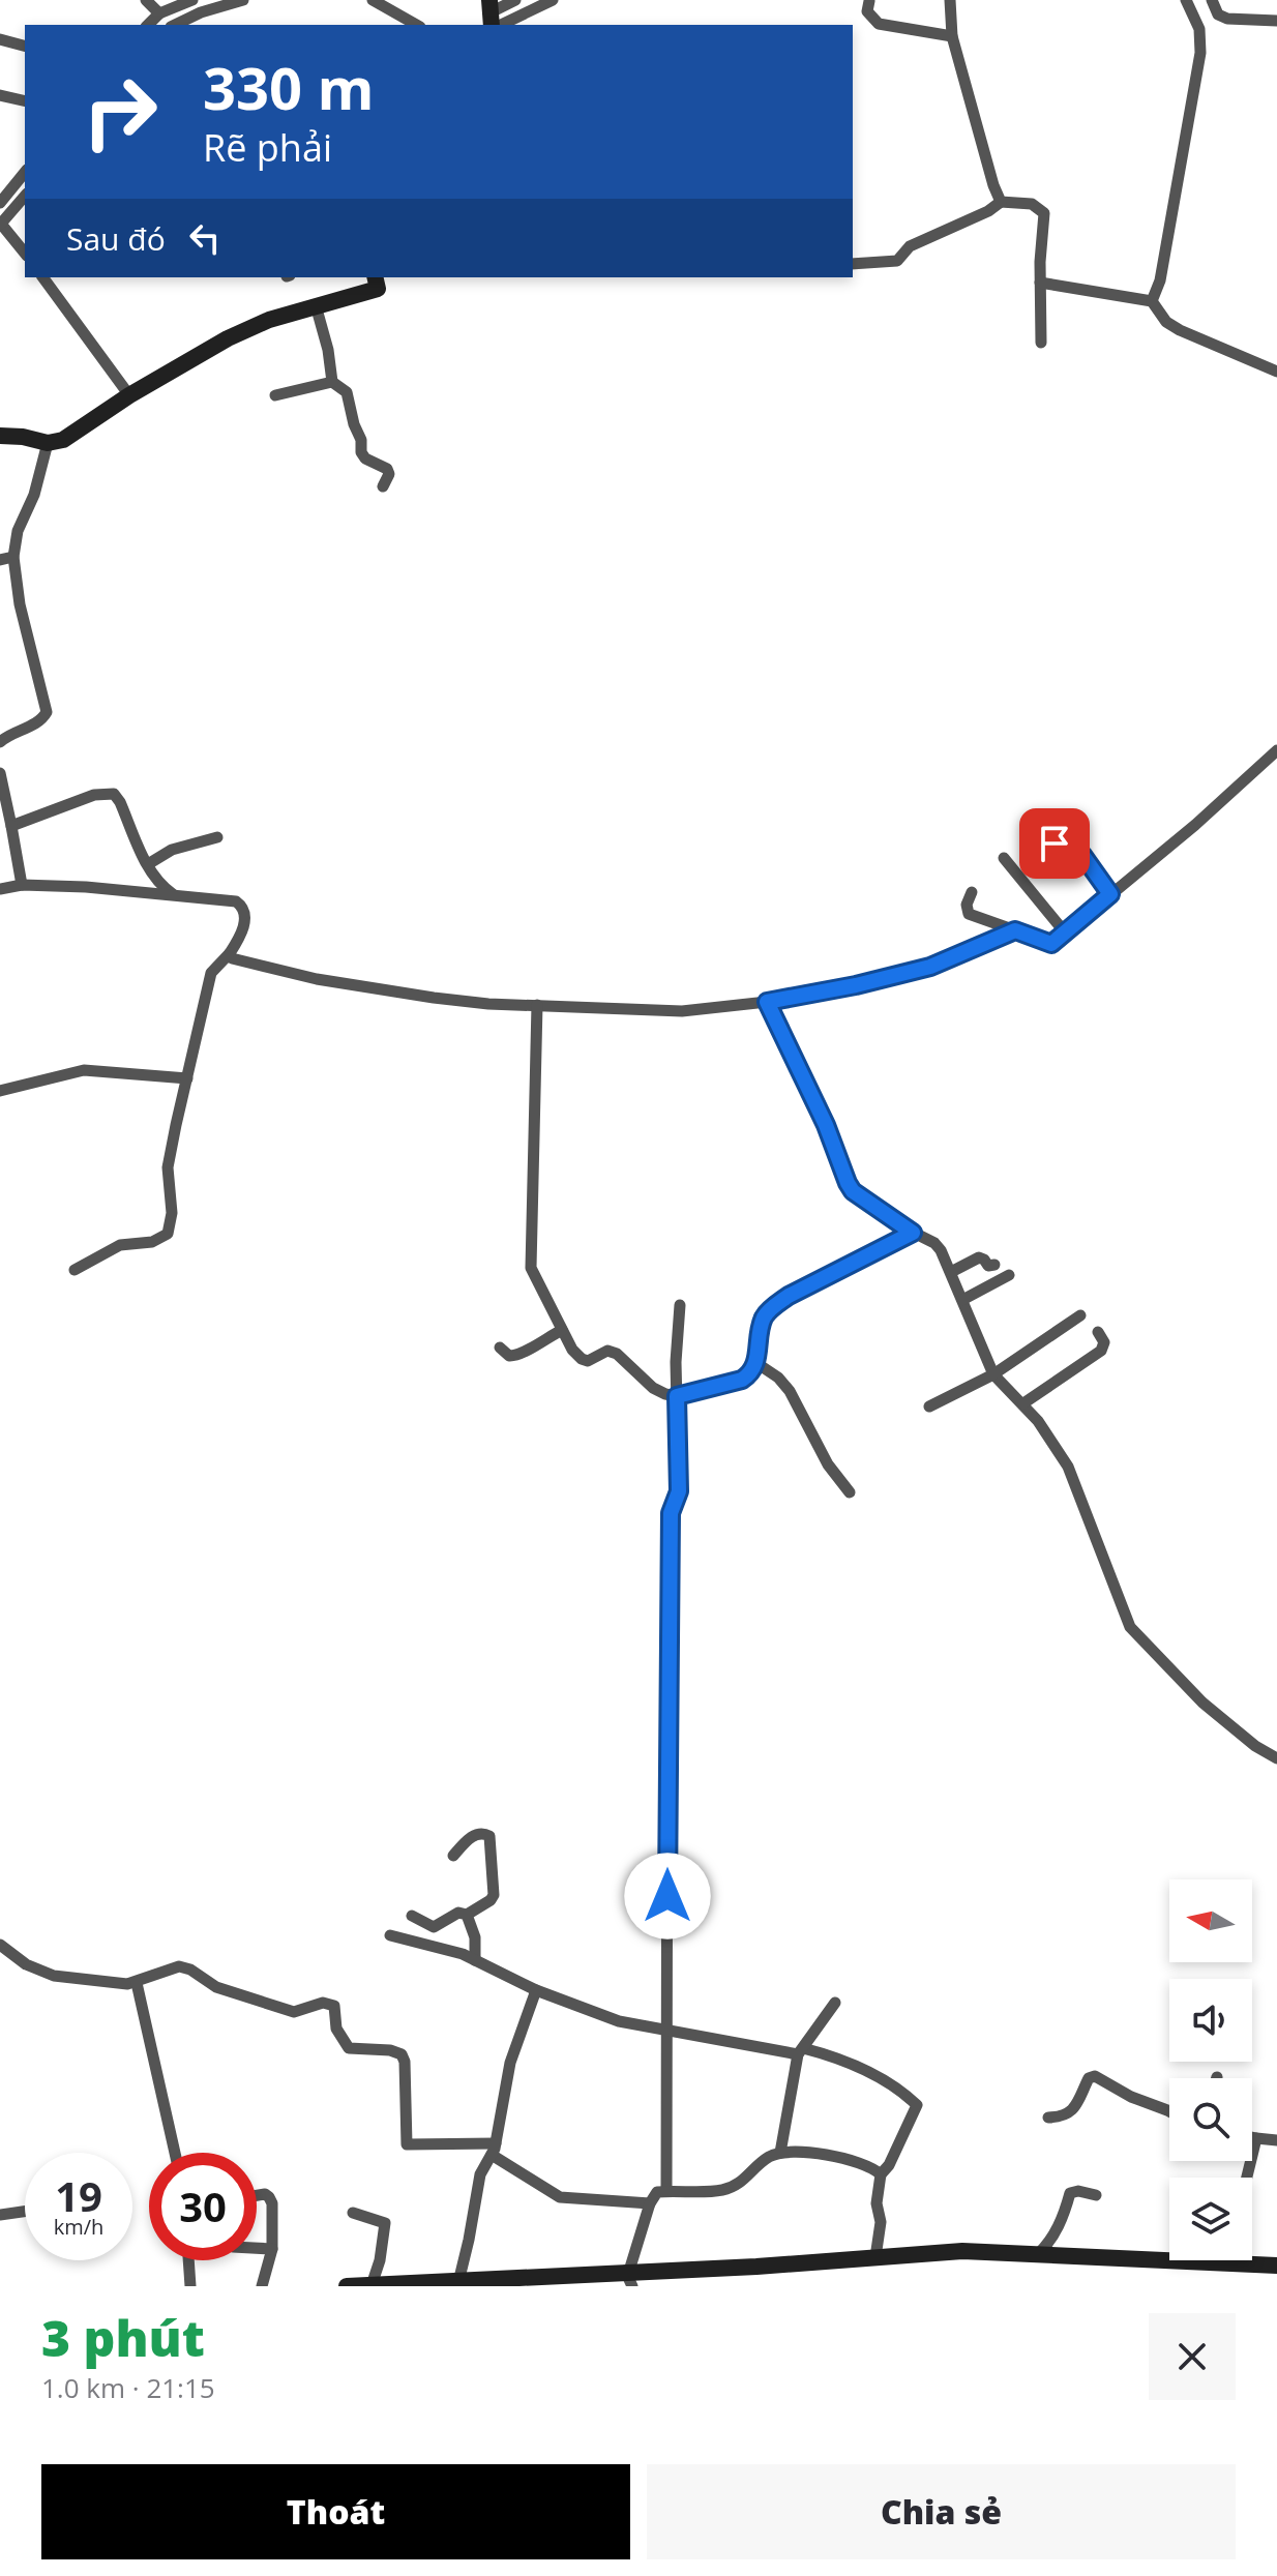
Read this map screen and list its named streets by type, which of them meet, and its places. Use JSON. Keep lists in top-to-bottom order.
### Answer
{
  "north": "left",
  "page": {
    "turn": ["330 m", "Rẽ phải"],
    "then": "Sau đó",
    "speed": "19 km/h",
    "limit": "30",
    "heading": ["3 phút", "1.0 km · 21:15"],
    "buttons": ["Thoát", "Chia sẻ"]
  }
}
